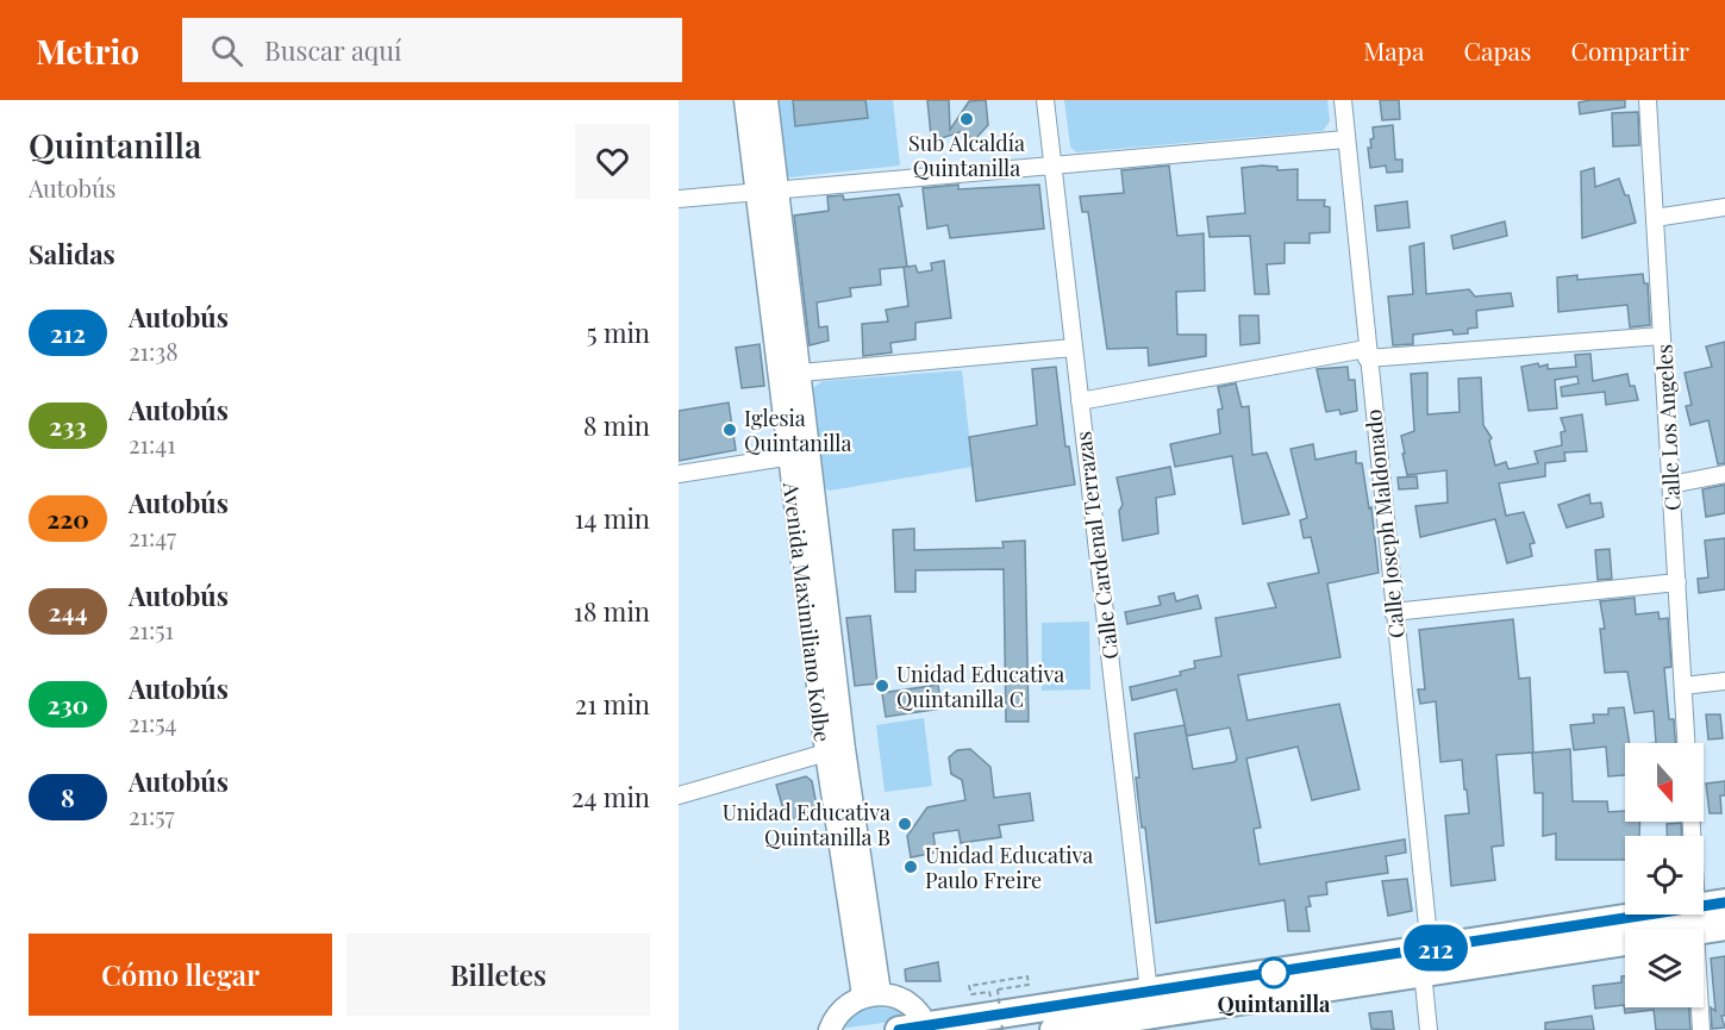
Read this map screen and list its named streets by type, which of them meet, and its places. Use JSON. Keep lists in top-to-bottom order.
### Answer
{
  "streets": {
    "main road": ["Avenida Maximiliano Kolbe"],
    "street": ["Calle Los Angeles", "Calle Joseph Maldonado", "Calle Cardenal Terrazas"]
  },
  "places": [
    "Sub Alcaldía Quintanilla",
    "Iglesia Quintanilla",
    "Unidad Educativa Quintanilla C",
    "Unidad Educativa Quintanilla B",
    "Unidad Educativa Paulo Freire",
    "Quintanilla"
  ],
  "lines": ["bus line 212"],
  "north": "bottom",
  "page": {
    "header": "Metrio",
    "search": "Buscar aquí",
    "nav": ["Mapa", "Capas", "Compartir"],
    "heading": [
      ["Quintanilla", "Autobús"],
      "Salidas"
    ],
    "on_map": "212",
    "list": [
      {
        "mark": "212",
        "name": "Autobús",
        "note": "21:38",
        "value": "5 min"
      },
      {
        "mark": "233",
        "name": "Autobús",
        "note": "21:41",
        "value": "8 min"
      },
      {
        "mark": "220",
        "name": "Autobús",
        "note": "21:47",
        "value": "14 min"
      },
      {
        "mark": "244",
        "name": "Autobús",
        "note": "21:51",
        "value": "18 min"
      },
      {
        "mark": "230",
        "name": "Autobús",
        "note": "21:54",
        "value": "21 min"
      },
      {
        "mark": "8",
        "name": "Autobús",
        "note": "21:57",
        "value": "24 min"
      }
    ],
    "buttons": ["Cómo llegar", "Billetes"]
  }
}
